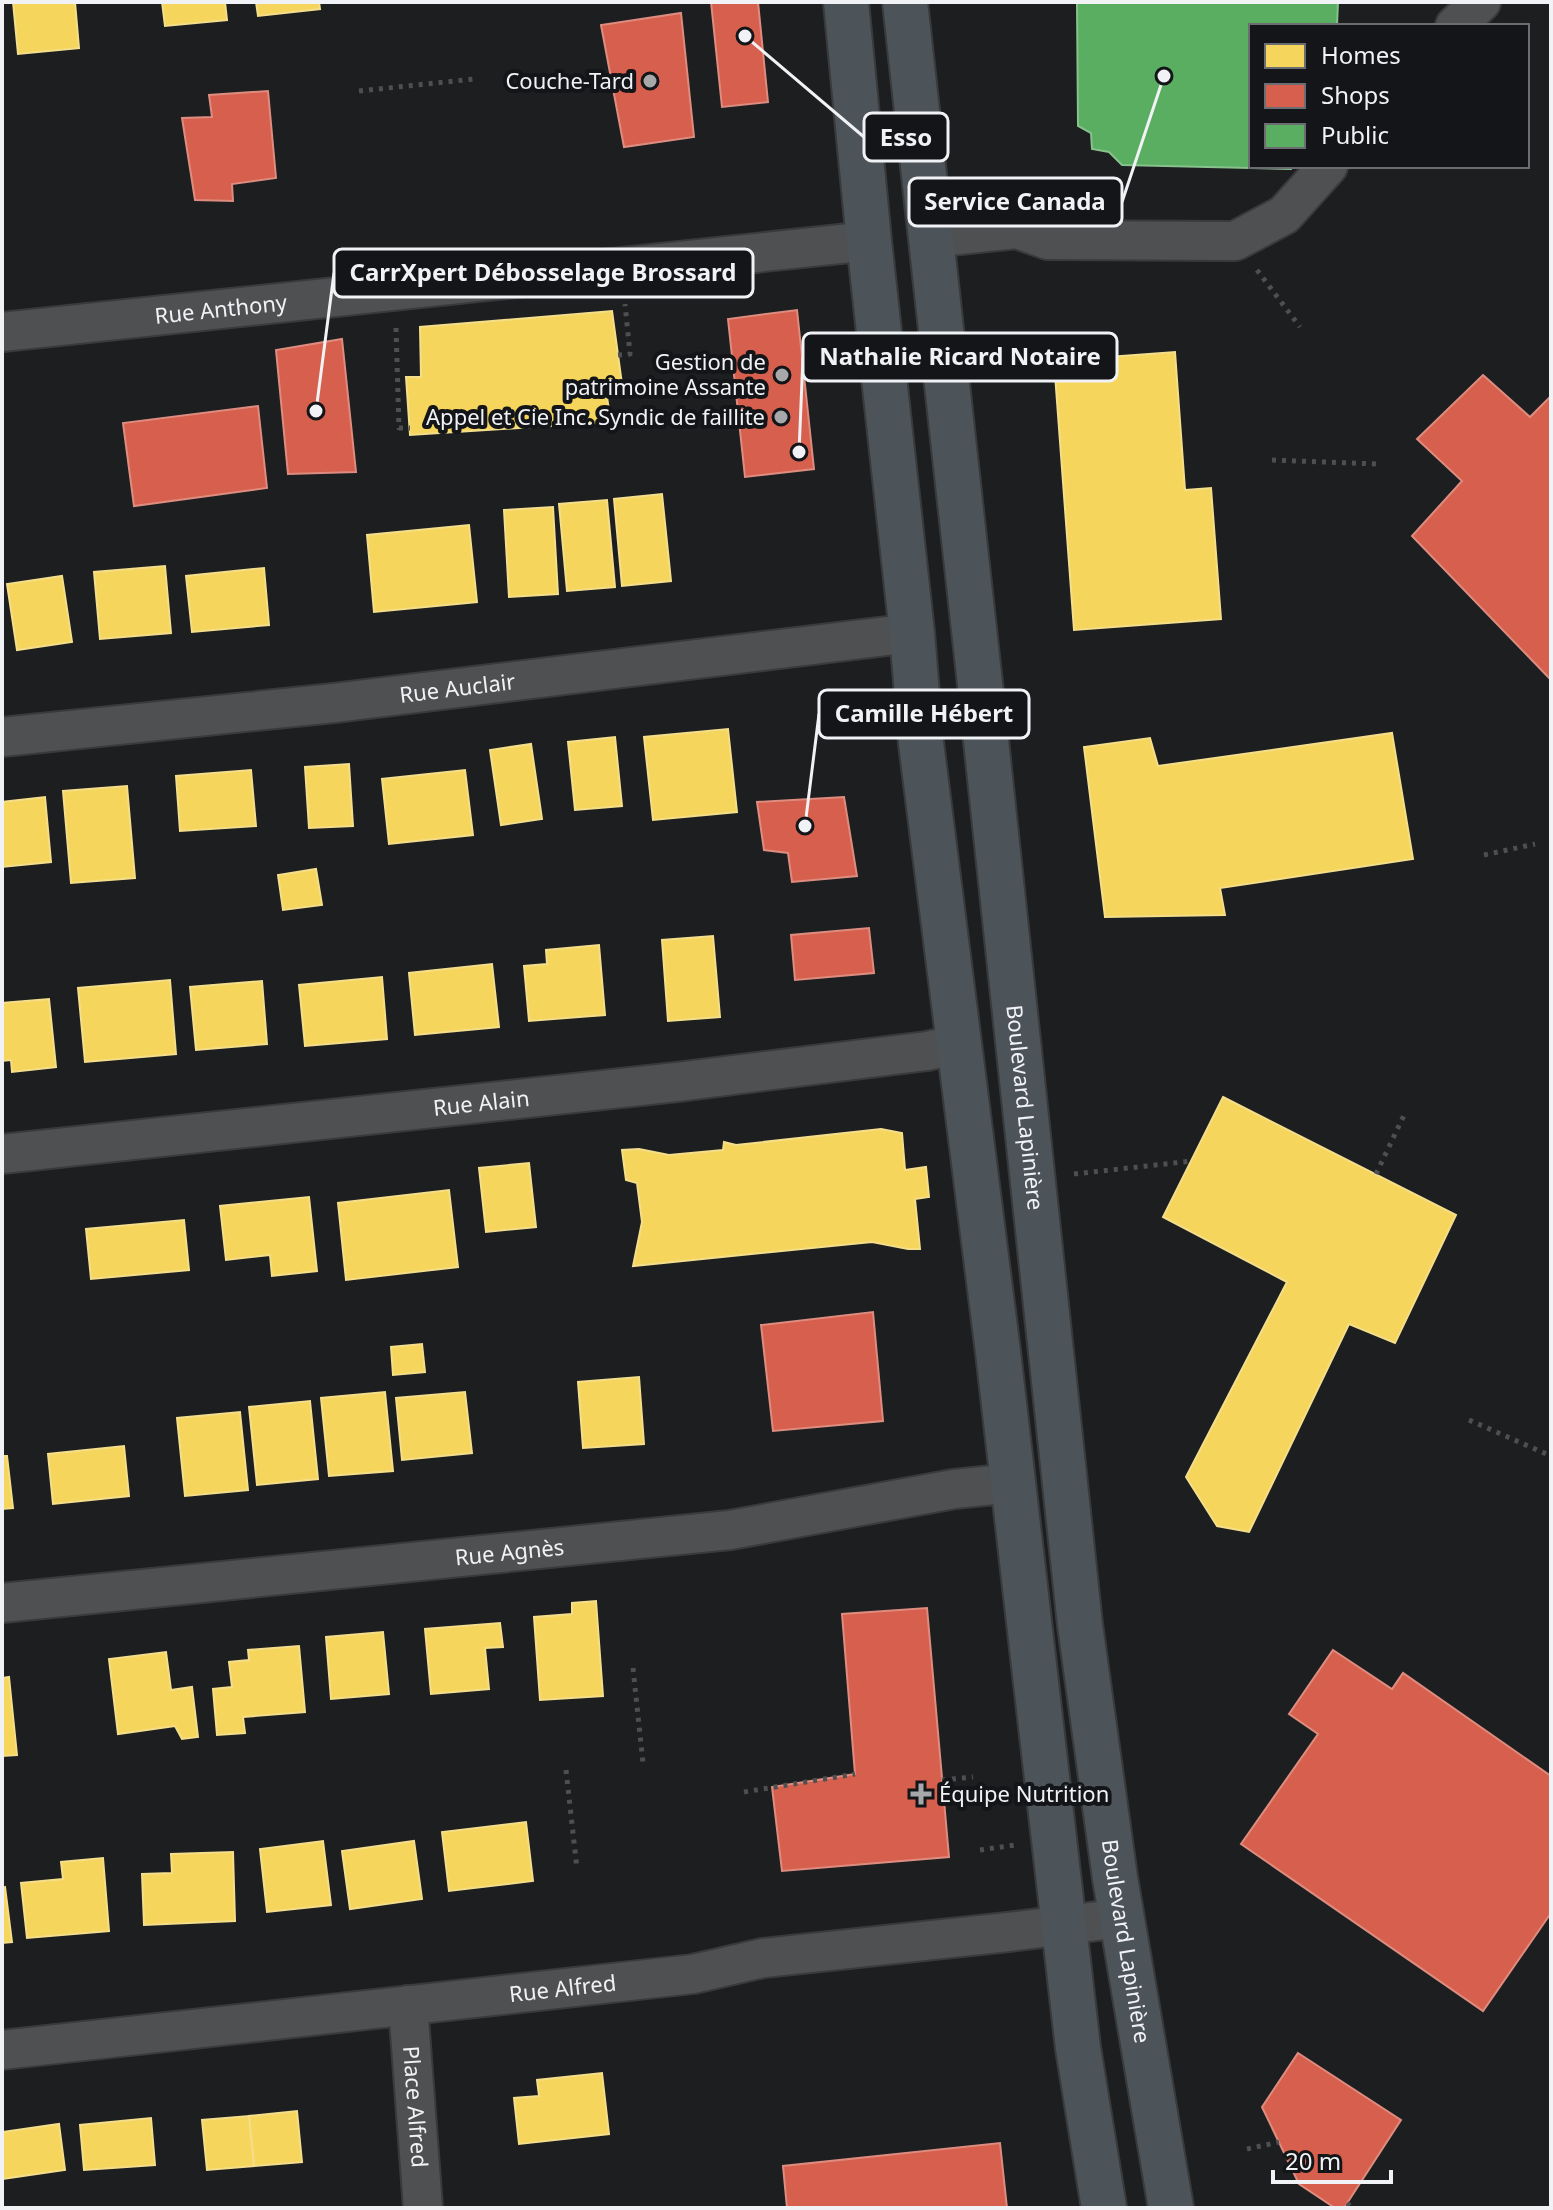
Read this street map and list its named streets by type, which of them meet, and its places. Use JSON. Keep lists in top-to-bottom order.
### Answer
{
  "streets": {
    "main road": ["Boulevard Lapinière"],
    "street": [
      "Rue Anthony",
      "Rue Auclair",
      "Rue Alain",
      "Rue Agnès",
      "Rue Alfred",
      "Place Alfred"
    ]
  },
  "crossings": [
    ["Boulevard Lapinière", "Rue Alfred"],
    ["Rue Alfred", "Place Alfred"]
  ],
  "places": {
    "other": [
      "Esso",
      "Service Canada",
      "Couche-Tard",
      "Gestion de patrimoine Assante",
      "CarrXpert Débosselage Brossard",
      "Appel et Cie Inc. Syndic de faillite",
      "Nathalie Ricard Notaire",
      "Camille Hébert"
    ],
    "health": ["Équipe Nutrition"]
  },
  "legend": ["Homes", "Shops", "Public"],
  "scale_bar": "20 m"
}
